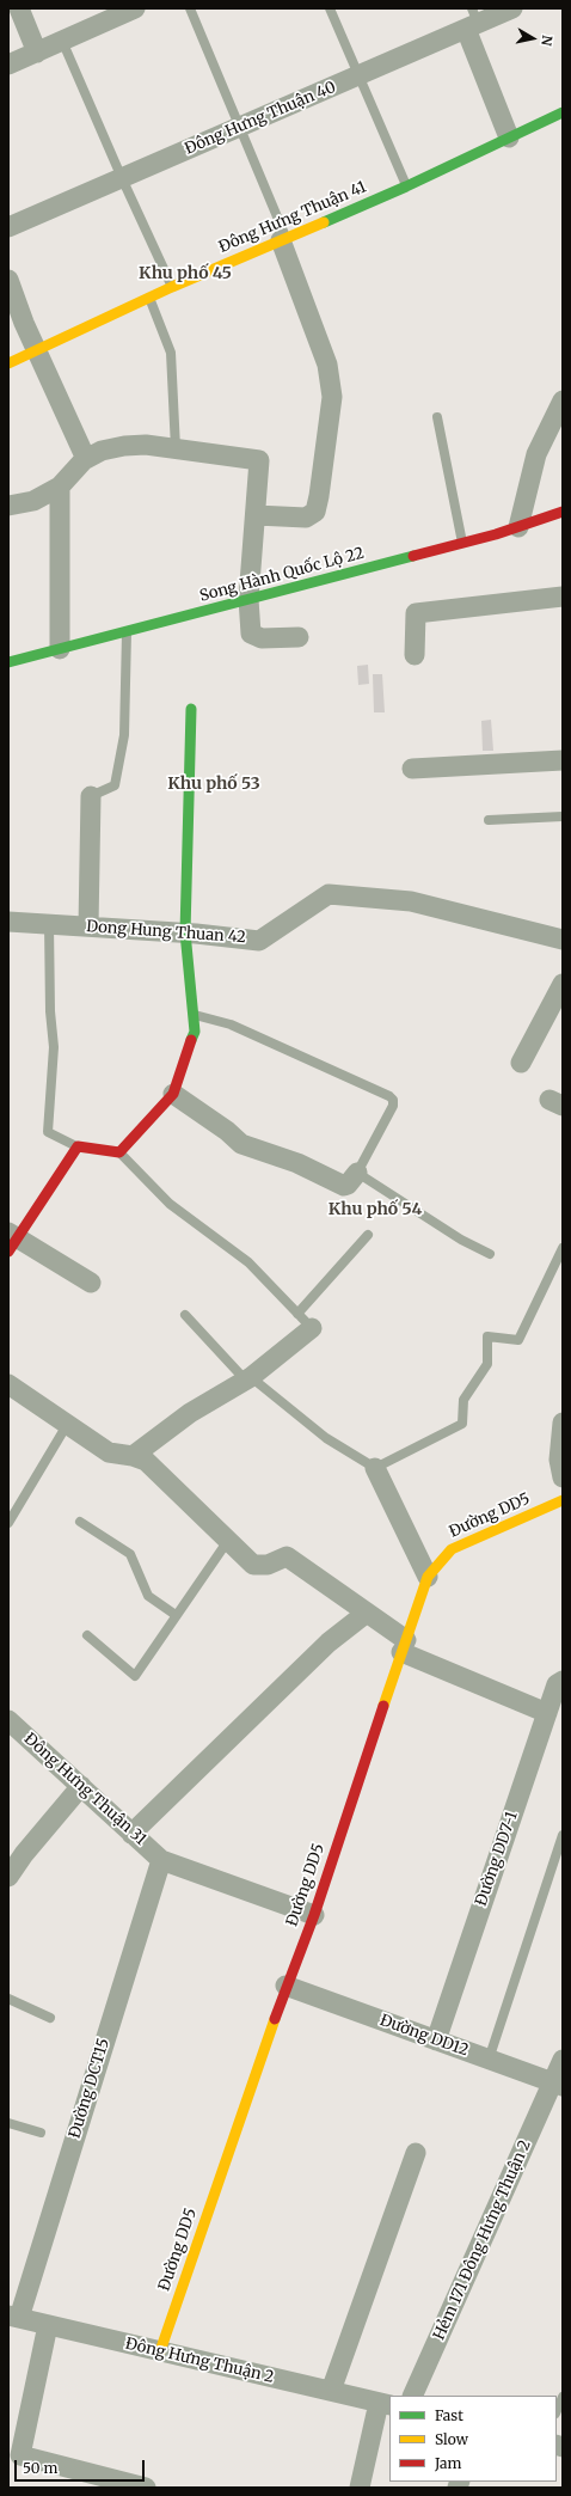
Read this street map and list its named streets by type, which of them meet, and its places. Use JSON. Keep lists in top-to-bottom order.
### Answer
{
  "streets": {
    "street": [
      "Đông Hưng Thuận 40",
      "Đông Hưng Thuận 41",
      "Song Hành Quốc Lộ 22",
      "Dong Hung Thuan 42",
      "Đường DD5",
      "Đông Hưng Thuận 31",
      "Đường DD7-1",
      "Đường DD12",
      "Đường DCT15",
      "Hẻm 171 Đông Hưng Thuận 2",
      "Đông Hưng Thuận 2"
    ]
  },
  "crossings": [
    ["Đường DD5", "Đường DD12"],
    ["Đường DD5", "Đông Hưng Thuận 2"],
    ["Đông Hưng Thuận 31", "Đường DCT15"],
    ["Đường DD7-1", "Đường DD12"],
    ["Đường DD12", "Hẻm 171 Đông Hưng Thuận 2"],
    ["Đường DCT15", "Đông Hưng Thuận 2"]
  ],
  "districts": ["Khu phố 45", "Khu phố 53", "Khu phố 54"],
  "legend": ["Fast", "Slow", "Jam"],
  "scale_bar": "50 m",
  "north": "right"
}
